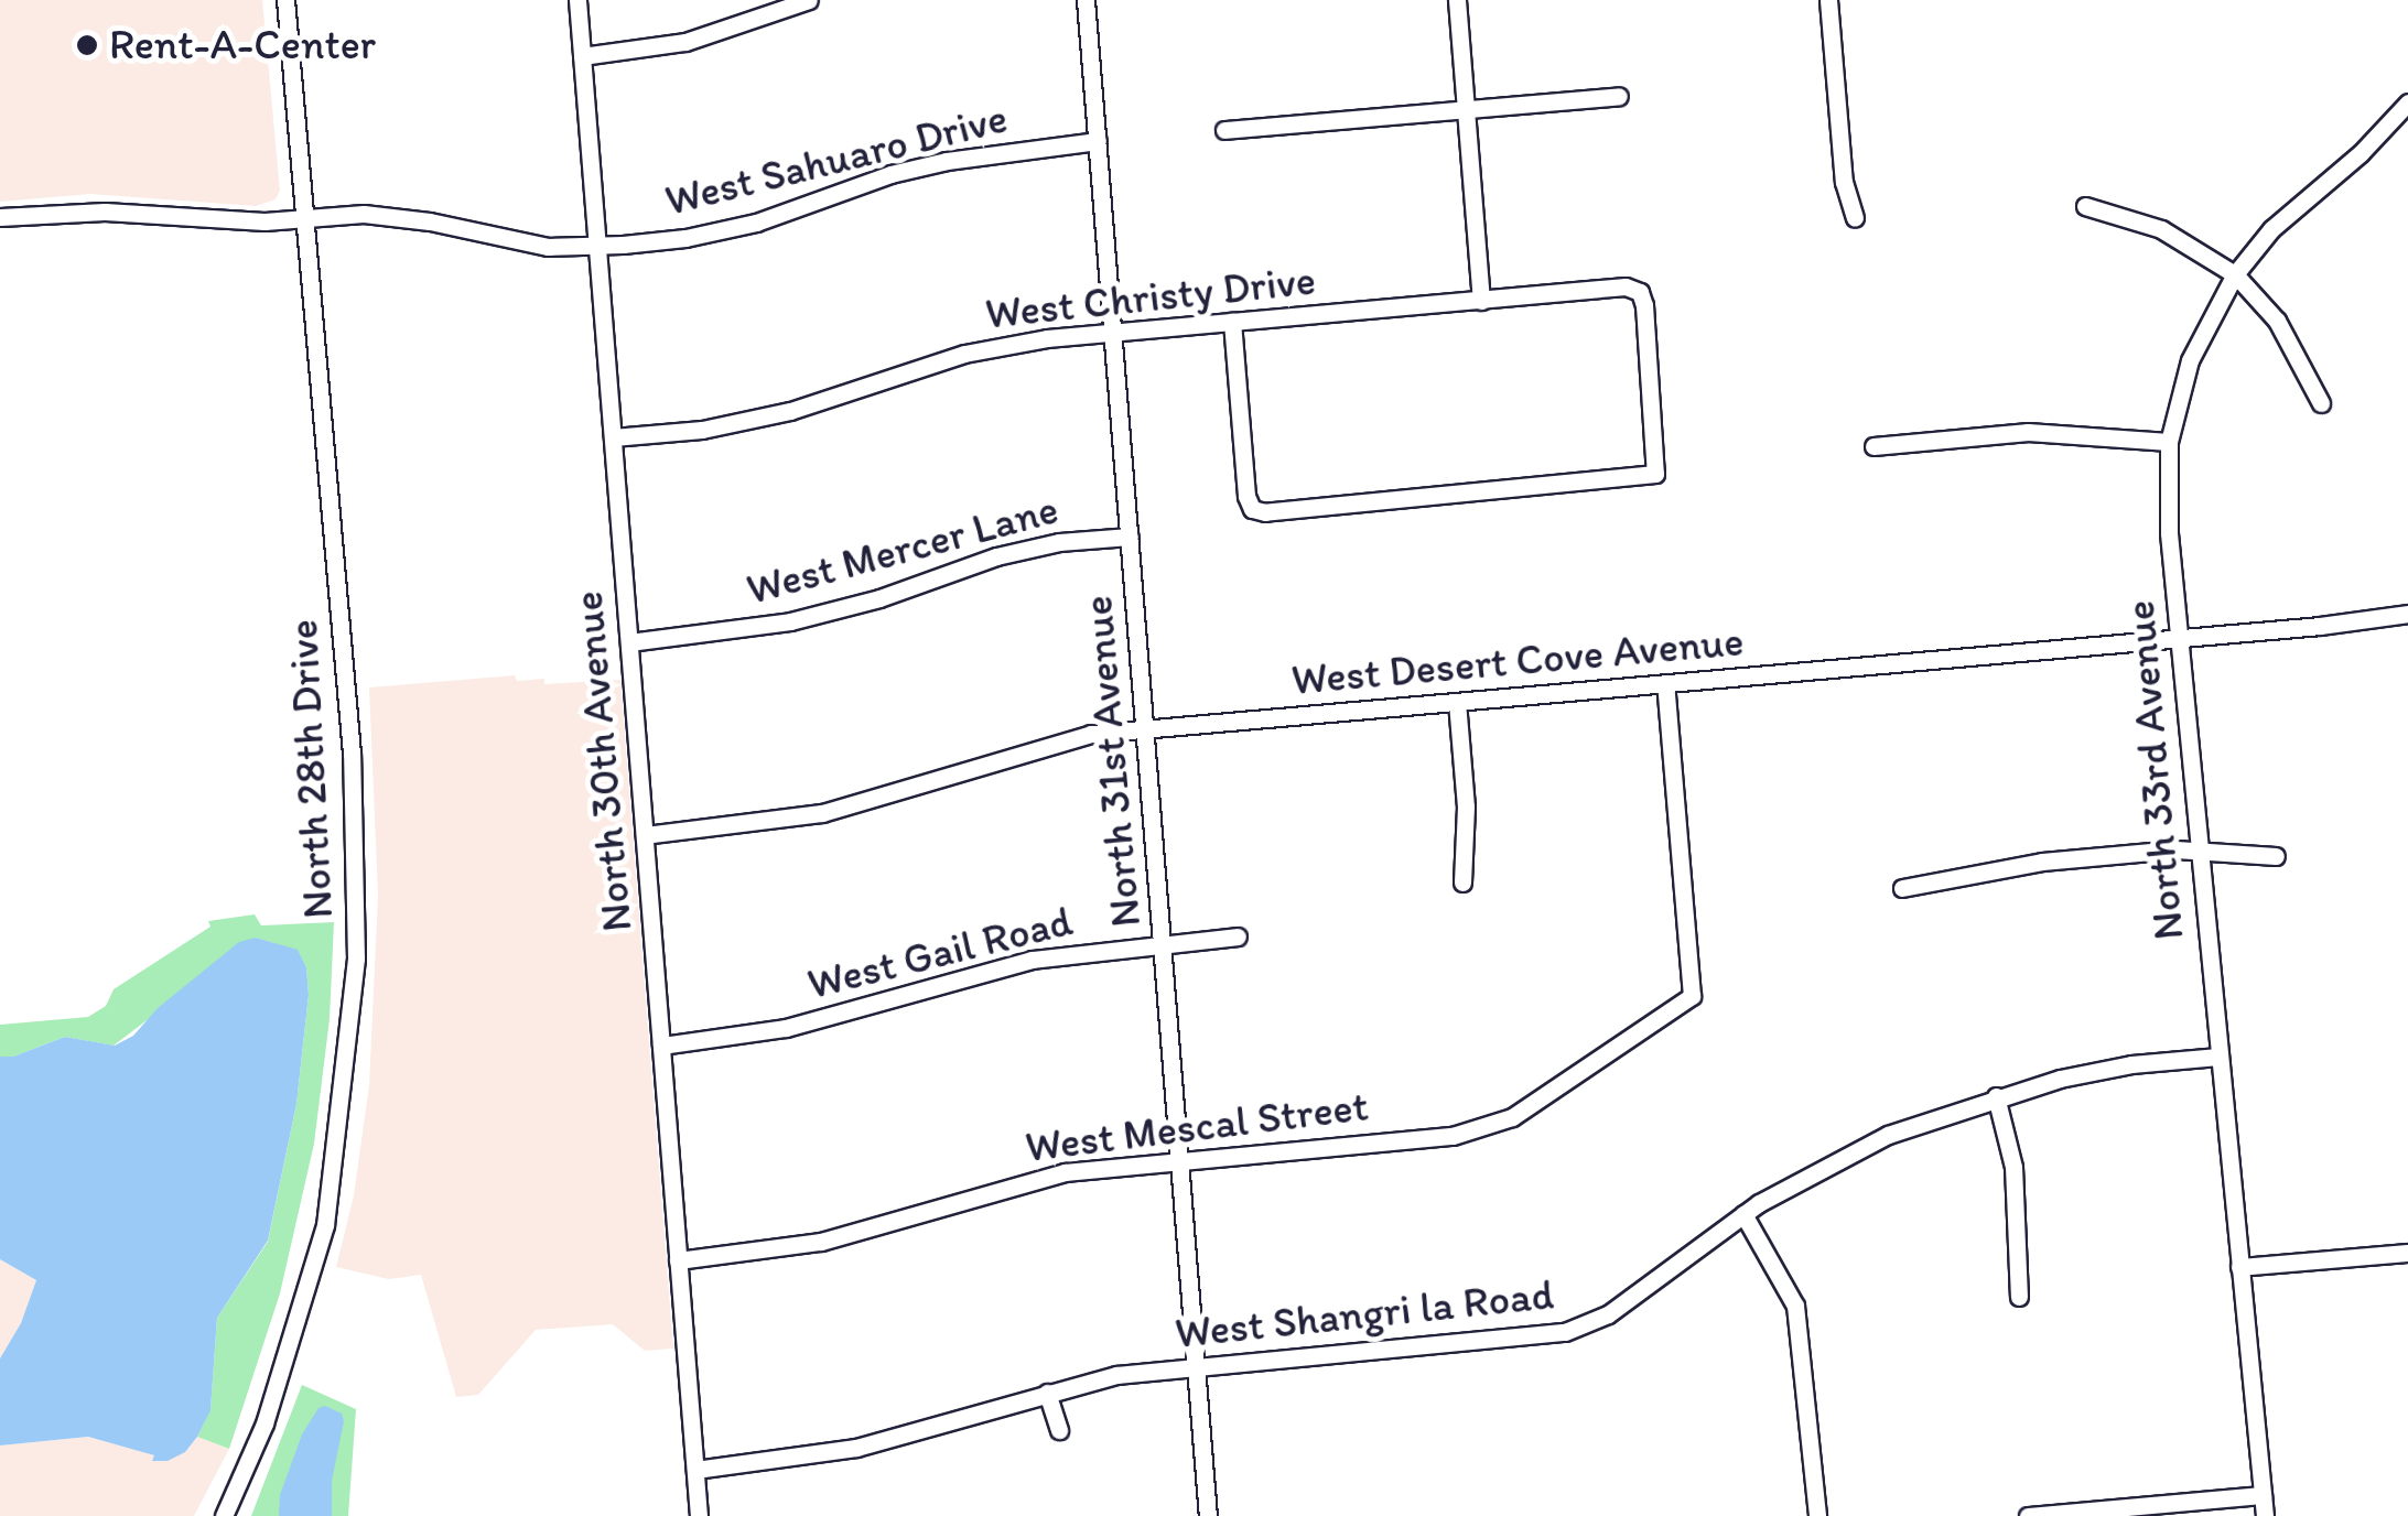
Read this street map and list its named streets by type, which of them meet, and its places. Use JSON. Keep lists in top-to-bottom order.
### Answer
{
  "streets": {
    "street": [
      "West Sahuaro Drive",
      "West Christy Drive",
      "West Mercer Lane",
      "West Desert Cove Avenue",
      "North 30th Avenue",
      "North 31st Avenue",
      "North 28th Drive",
      "North 33rd Avenue",
      "West Gail Road",
      "West Mescal Street",
      "West Shangri la Road"
    ]
  },
  "crossings": [
    ["West Sahuaro Drive", "North 30th Avenue"],
    ["West Sahuaro Drive", "North 31st Avenue"],
    ["West Sahuaro Drive", "North 28th Drive"],
    ["West Christy Drive", "North 30th Avenue"],
    ["West Christy Drive", "North 31st Avenue"],
    ["West Mercer Lane", "North 30th Avenue"],
    ["West Mercer Lane", "North 31st Avenue"],
    ["West Desert Cove Avenue", "North 30th Avenue"],
    ["West Desert Cove Avenue", "North 31st Avenue"],
    ["West Desert Cove Avenue", "North 33rd Avenue"],
    ["West Desert Cove Avenue", "West Mescal Street"],
    ["North 30th Avenue", "West Gail Road"],
    ["North 30th Avenue", "West Mescal Street"],
    ["North 30th Avenue", "West Shangri la Road"],
    ["North 31st Avenue", "West Gail Road"],
    ["North 31st Avenue", "West Mescal Street"],
    ["North 31st Avenue", "West Shangri la Road"],
    ["North 33rd Avenue", "West Shangri la Road"]
  ],
  "places": ["Rent-A-Center"]
}
